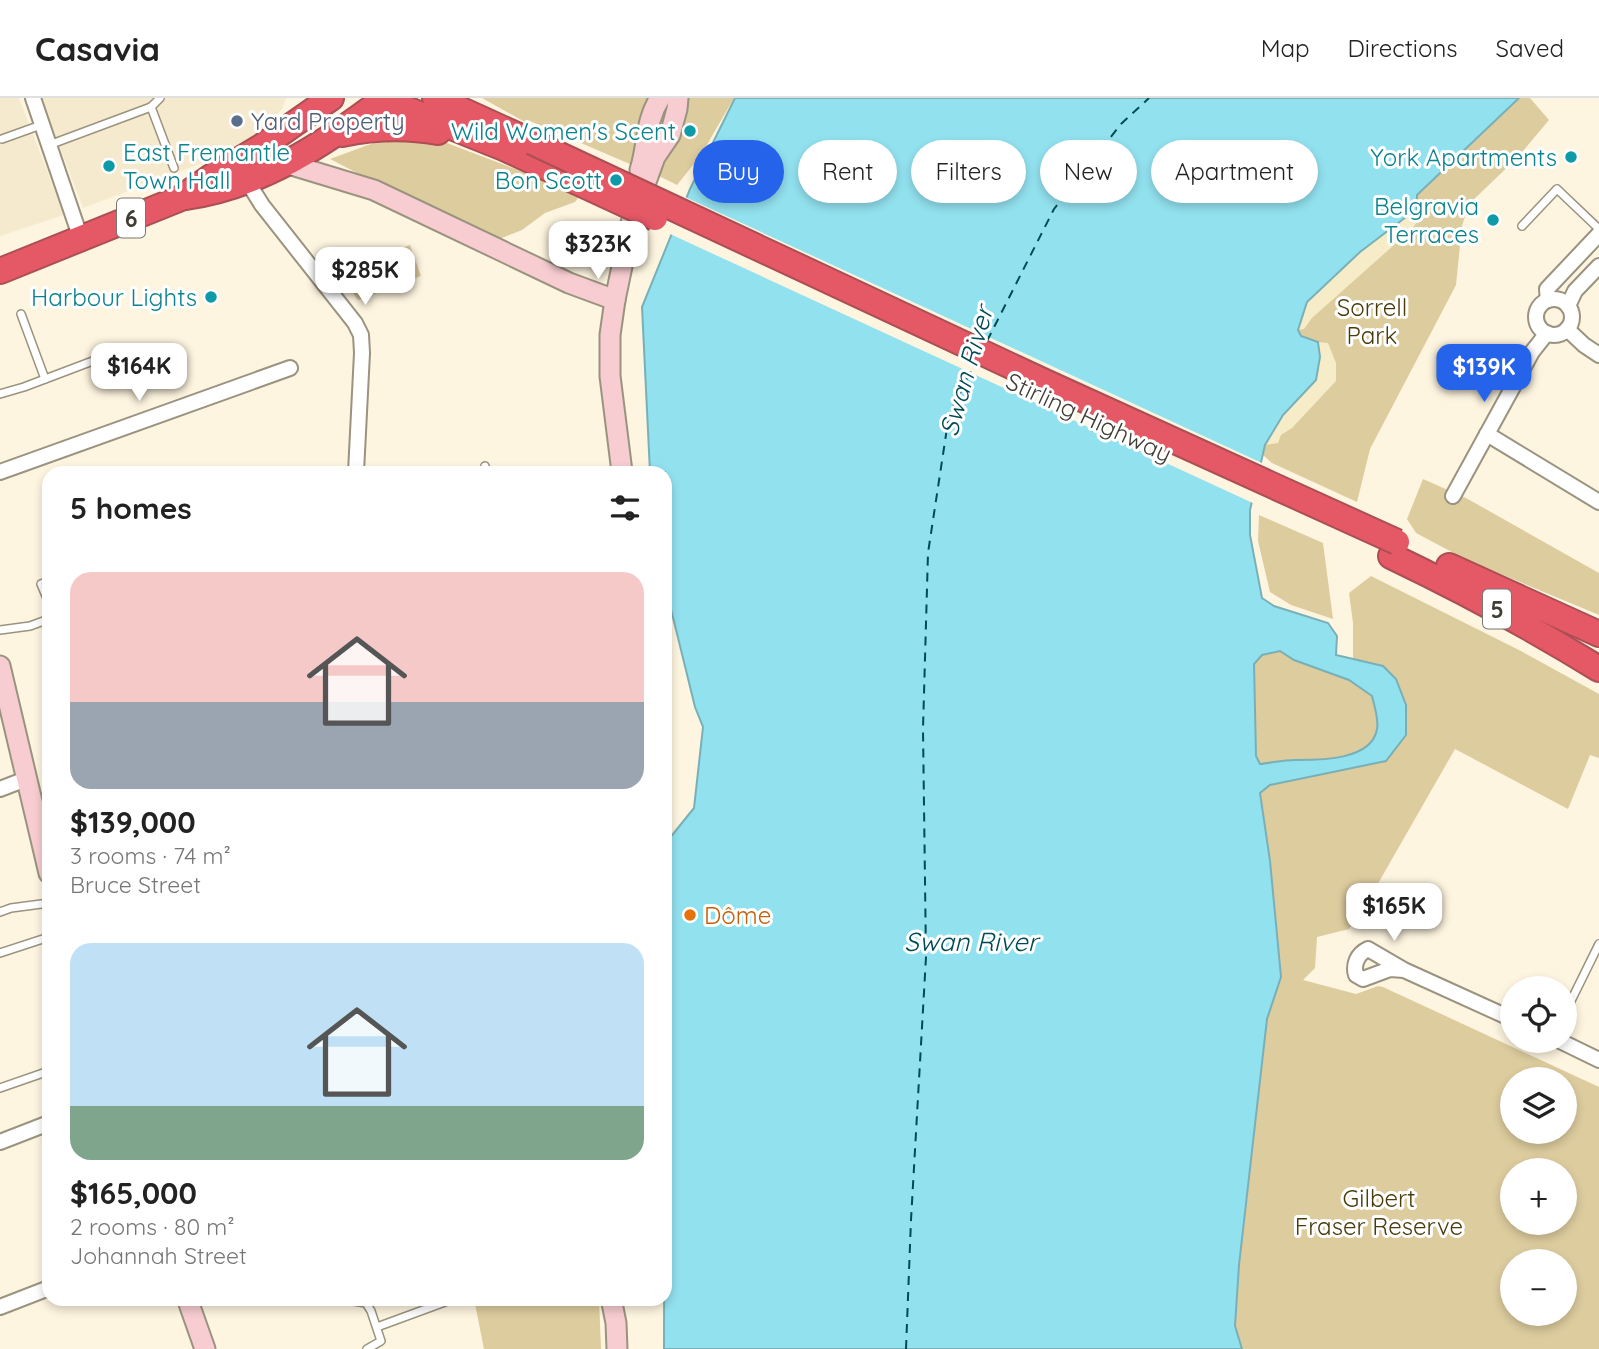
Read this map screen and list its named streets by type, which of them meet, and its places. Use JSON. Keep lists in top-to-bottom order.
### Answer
{
  "streets": {
    "highway": ["6", "Stirling Highway", "5"]
  },
  "crossings": [
    ["6", "Stirling Highway"]
  ],
  "water": ["Swan River"],
  "parks": ["Sorrell Park", "Gilbert Fraser Reserve"],
  "places": [
    "Yard Property",
    "Wild Women's Scent",
    "York Apartments",
    "East Fremantle Town Hall",
    "Bon Scott",
    "Belgravia Terraces",
    "Harbour Lights",
    "Dôme"
  ],
  "page": {
    "header": "Casavia",
    "nav": ["Map", "Directions", "Saved"],
    "chip": [
      "Buy",
      "Rent",
      "Filters",
      "New",
      "Apartment"
    ],
    "price": [
      "$323K",
      "$285K",
      "$164K",
      "$139K",
      "$165K"
    ],
    "heading": "5 homes",
    "list": [
      {
        "name": "$139,000",
        "note": "3 rooms · 74 m² · Bruce Street"
      },
      {
        "name": "$165,000",
        "note": "2 rooms · 80 m² · Johannah Street"
      }
    ],
    "map_buttons": ["+", "−"]
  }
}
